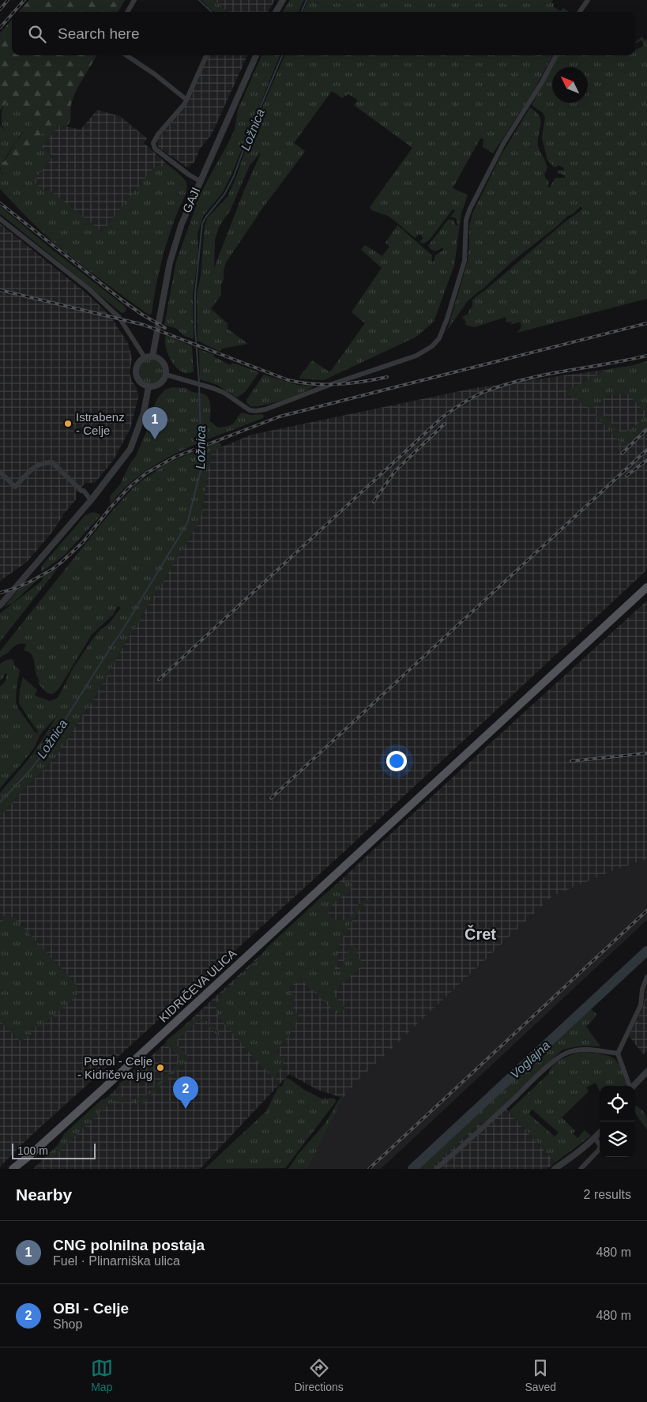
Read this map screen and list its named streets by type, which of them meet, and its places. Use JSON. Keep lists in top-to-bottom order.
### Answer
{
  "streets": {
    "main road": ["KIDRIČEVA ULICA"],
    "street": ["GAJI"]
  },
  "districts": ["Čret"],
  "water": ["Ložnica", "Voglajna"],
  "places": ["Istrabenz - Celje", "Petrol - Celje - Kidričeva jug"],
  "scale_bar": "100 m",
  "north": "top left",
  "page": {
    "search": "Search here",
    "pins": ["1", "2"],
    "scale": "100 m",
    "heading": ["Nearby", "2 results"],
    "list": [
      {
        "mark": "1",
        "name": "CNG polnilna postaja",
        "note": "Fuel · Plinarniška ulica",
        "value": "480 m"
      },
      {
        "mark": "2",
        "name": "OBI - Celje",
        "note": "Shop",
        "value": "480 m"
      }
    ],
    "nav": ["Map", "Directions", "Saved"]
  }
}
